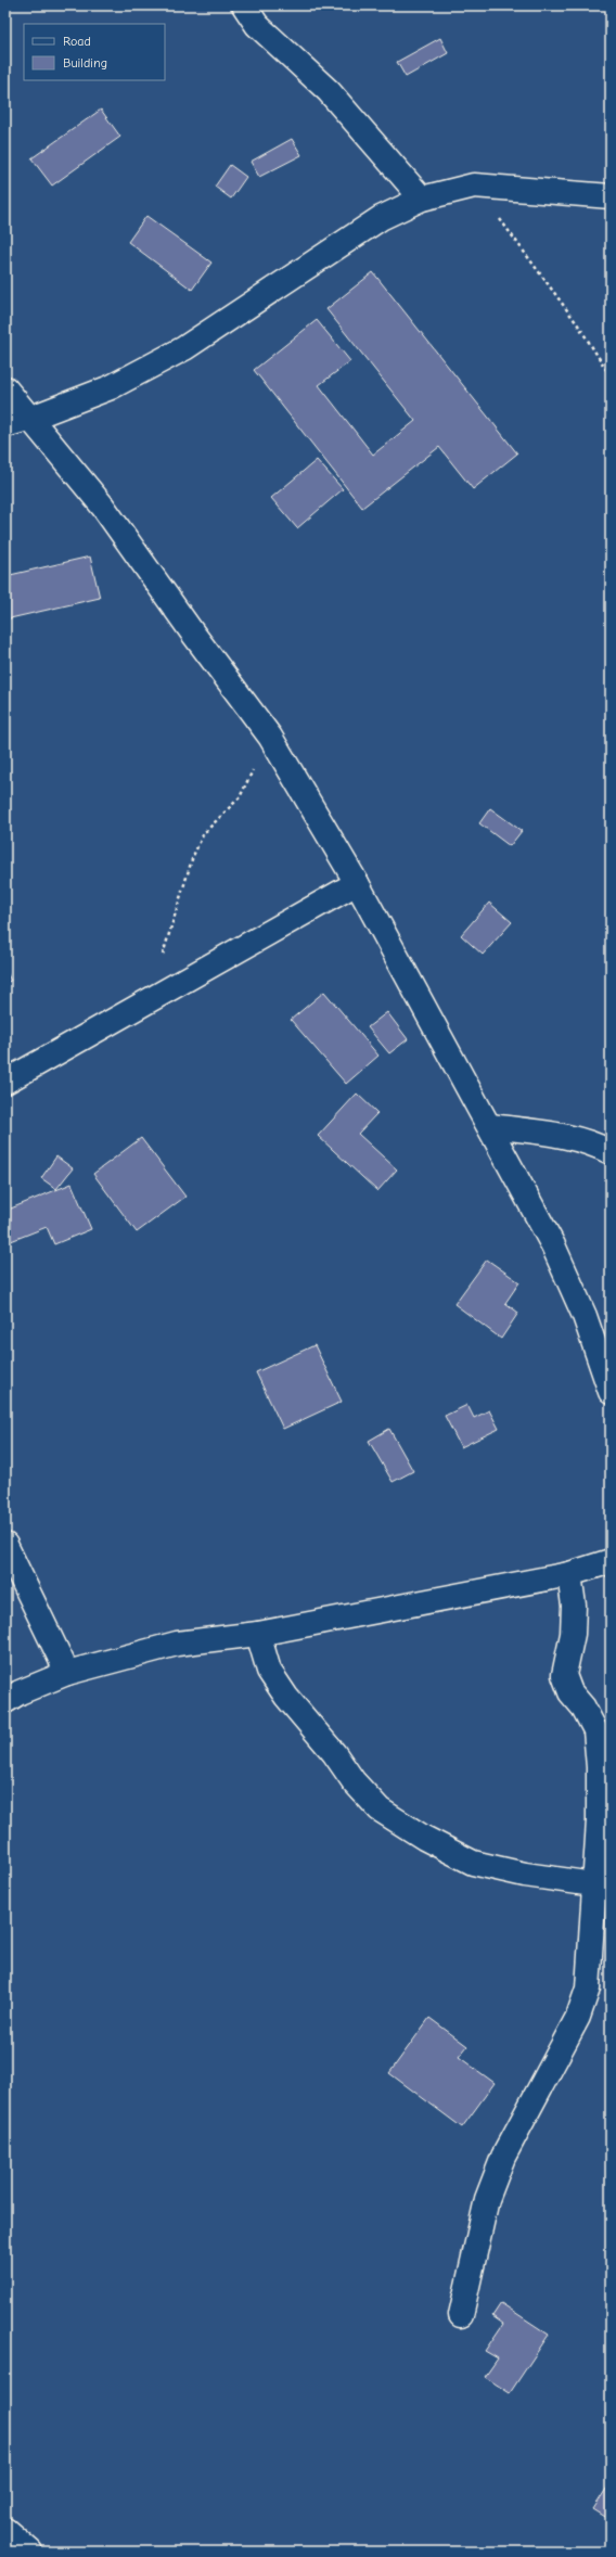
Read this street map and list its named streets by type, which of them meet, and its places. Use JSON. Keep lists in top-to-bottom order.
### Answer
{
  "legend": ["Road", "Building"]
}
